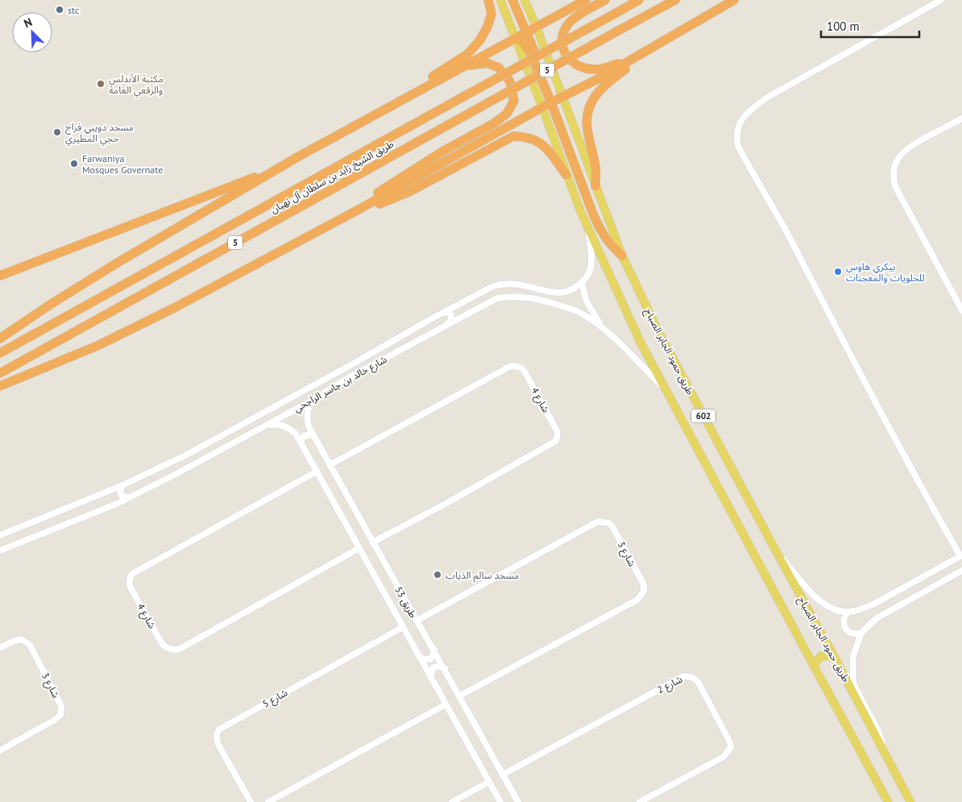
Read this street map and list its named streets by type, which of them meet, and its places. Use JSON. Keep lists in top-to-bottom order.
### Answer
{
  "streets": {
    "highway": ["5", "طريق الشيخ زايد بن سلطان آل نهيان"],
    "main road": ["طريق حمود الجابر الصباح", "602"],
    "street": [
      "شارع خالد بن جاسر الراجحي",
      "شارع 4",
      "شارع 3",
      "طريق 53",
      "شارع 2",
      "شارع 5"
    ]
  },
  "crossings": [
    ["طريق حمود الجابر الصباح", "شارع خالد بن جاسر الراجحي"],
    ["شارع خالد بن جاسر الراجحي", "طريق 53"],
    ["شارع 4", "طريق 53"],
    ["شارع 3", "طريق 53"],
    ["طريق 53", "شارع 2"],
    ["طريق 53", "شارع 5"]
  ],
  "places": [
    "stc",
    "مكتبة الأندلس والرقعي العامة",
    "مسجد دويبي فراج حجي المطيري",
    "Farwaniya Mosques Governate",
    "بيكري هاوس للحلويات والمعجنات",
    "مسجد سالم الذياب"
  ],
  "scale_bar": "100 m",
  "north": "top left"
}
